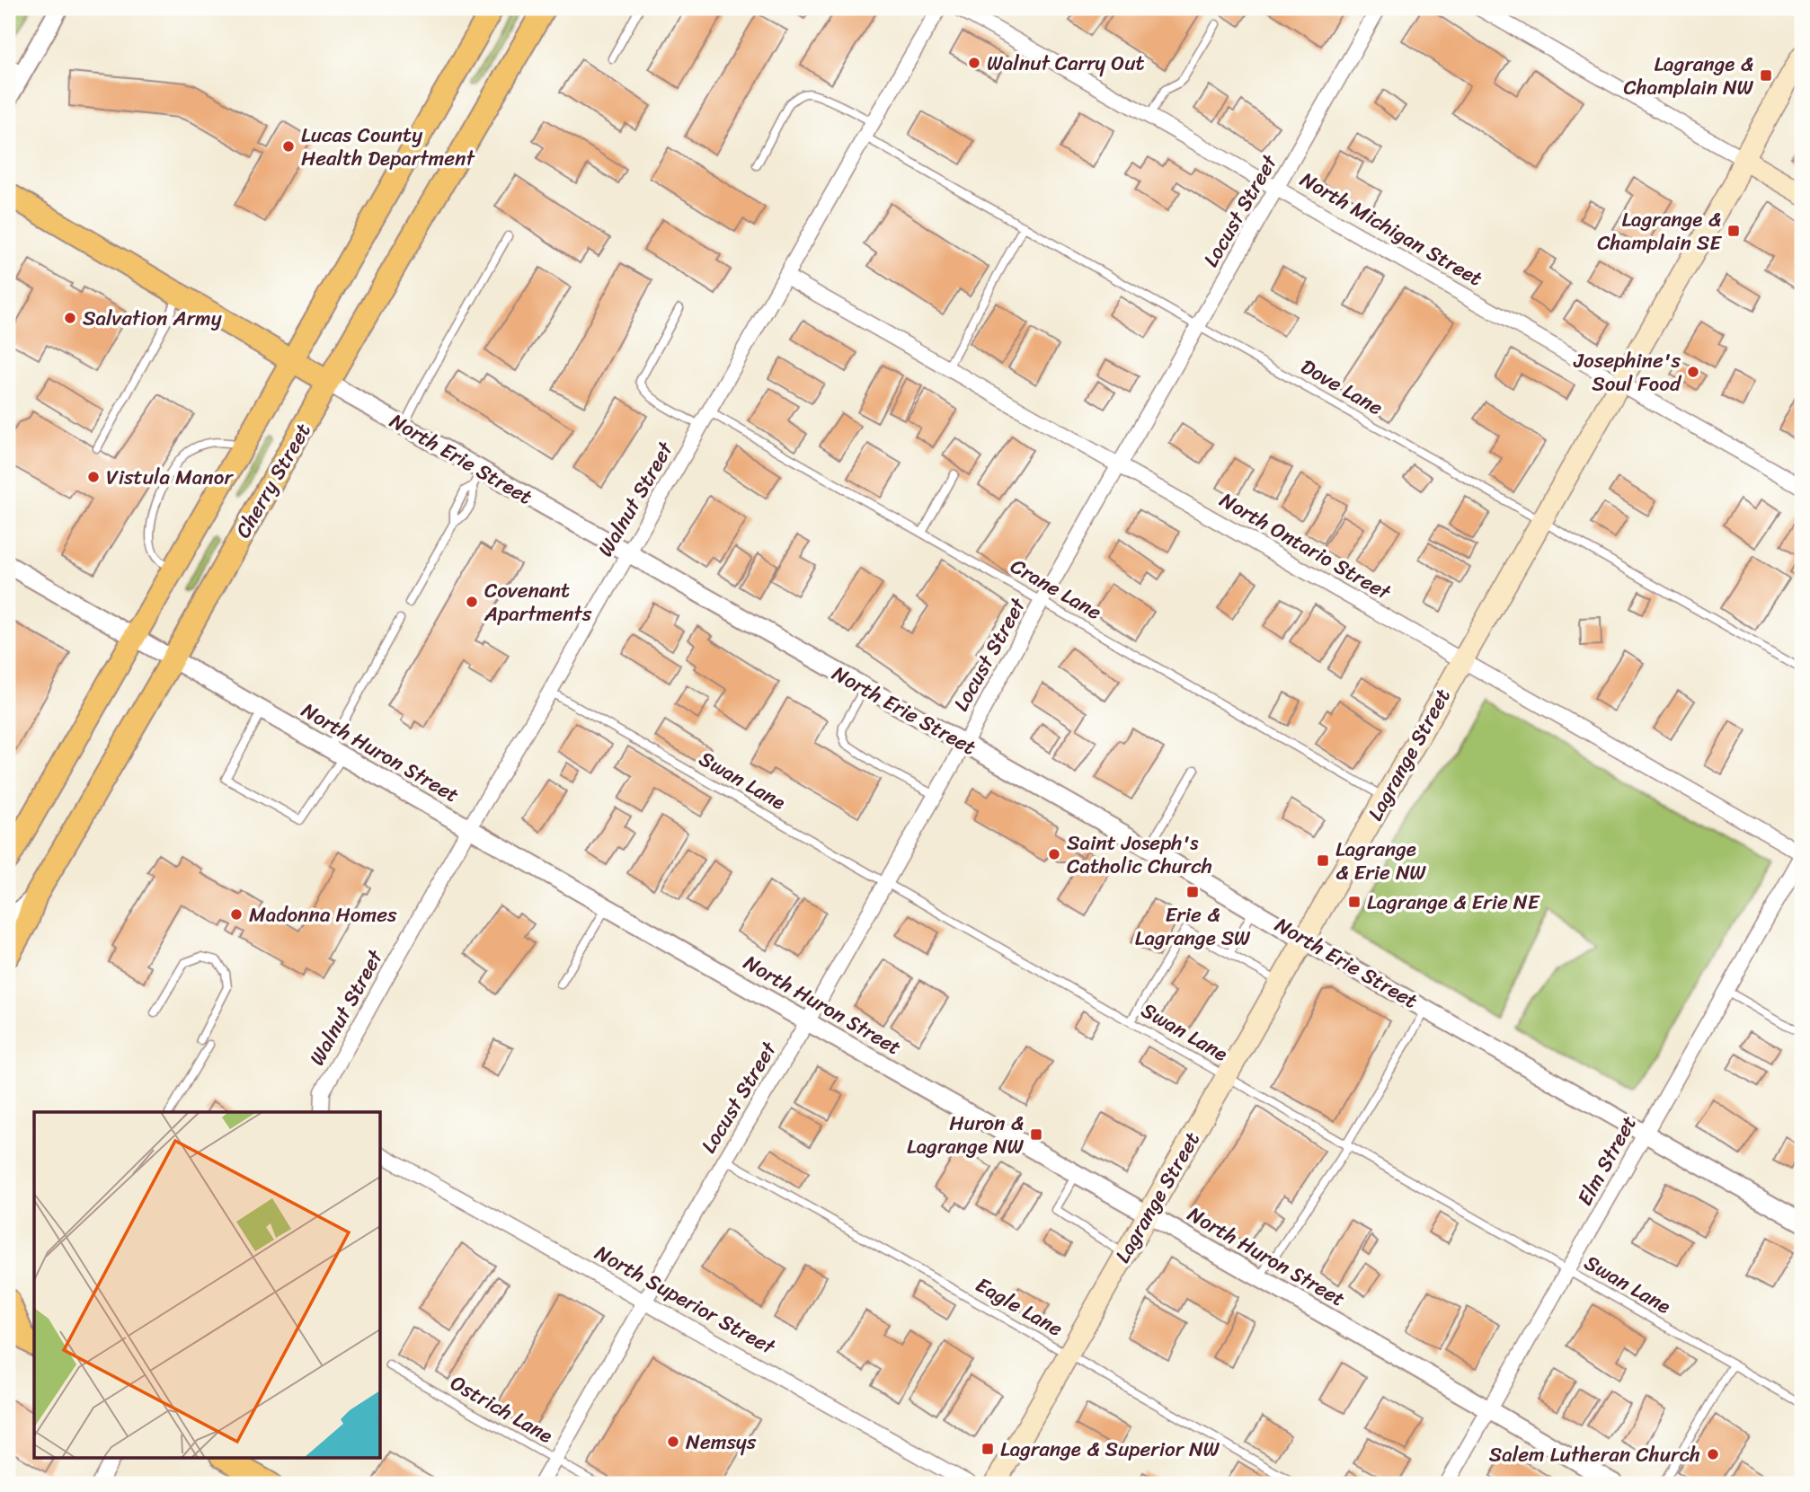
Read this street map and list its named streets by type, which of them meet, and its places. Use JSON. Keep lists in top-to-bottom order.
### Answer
{
  "streets": {
    "main road": ["North Erie Street", "Cherry Street", "Lagrange Street"],
    "street": [
      "Locust Street",
      "North Michigan Street",
      "Walnut Street",
      "North Ontario Street",
      "North Huron Street",
      "Elm Street",
      "North Superior Street"
    ],
    "lane": [
      "Dove Lane",
      "Crane Lane",
      "Swan Lane",
      "Eagle Lane",
      "Ostrich Lane"
    ]
  },
  "crossings": [
    ["Locust Street", "North Michigan Street"],
    ["Locust Street", "Dove Lane"],
    ["Locust Street", "North Erie Street"],
    ["Locust Street", "North Ontario Street"],
    ["Locust Street", "Crane Lane"],
    ["Locust Street", "North Huron Street"],
    ["Locust Street", "Swan Lane"],
    ["Locust Street", "North Superior Street"],
    ["Locust Street", "Eagle Lane"],
    ["Locust Street", "Ostrich Lane"],
    ["North Michigan Street", "Lagrange Street"],
    ["Dove Lane", "Walnut Street"],
    ["Dove Lane", "Lagrange Street"],
    ["North Erie Street", "Cherry Street"],
    ["North Erie Street", "Walnut Street"],
    ["North Erie Street", "Lagrange Street"],
    ["North Erie Street", "Elm Street"],
    ["Cherry Street", "North Huron Street"],
    ["Walnut Street", "North Ontario Street"],
    ["Walnut Street", "Crane Lane"],
    ["Walnut Street", "North Huron Street"],
    ["Walnut Street", "Swan Lane"],
    ["North Ontario Street", "Lagrange Street"],
    ["North Ontario Street", "Elm Street"],
    ["Crane Lane", "Lagrange Street"],
    ["North Huron Street", "Lagrange Street"],
    ["North Huron Street", "Elm Street"],
    ["Lagrange Street", "Swan Lane"],
    ["Lagrange Street", "Eagle Lane"],
    ["Swan Lane", "Elm Street"]
  ],
  "places": {
    "other": [
      "Walnut Carry Out",
      "Lucas County Health Department",
      "Salvation Army",
      "Josephine's Soul Food",
      "Vistula Manor",
      "Covenant Apartments",
      "Saint Joseph's Catholic Church",
      "Madonna Homes",
      "Nemsys",
      "Salem Lutheran Church"
    ],
    "transit": [
      "Lagrange & Champlain NW",
      "Lagrange & Champlain SE",
      "Lagrange & Erie NW",
      "Erie & Lagrange SW",
      "Lagrange & Erie NE",
      "Huron & Lagrange NW",
      "Lagrange & Superior NW"
    ]
  }
}
